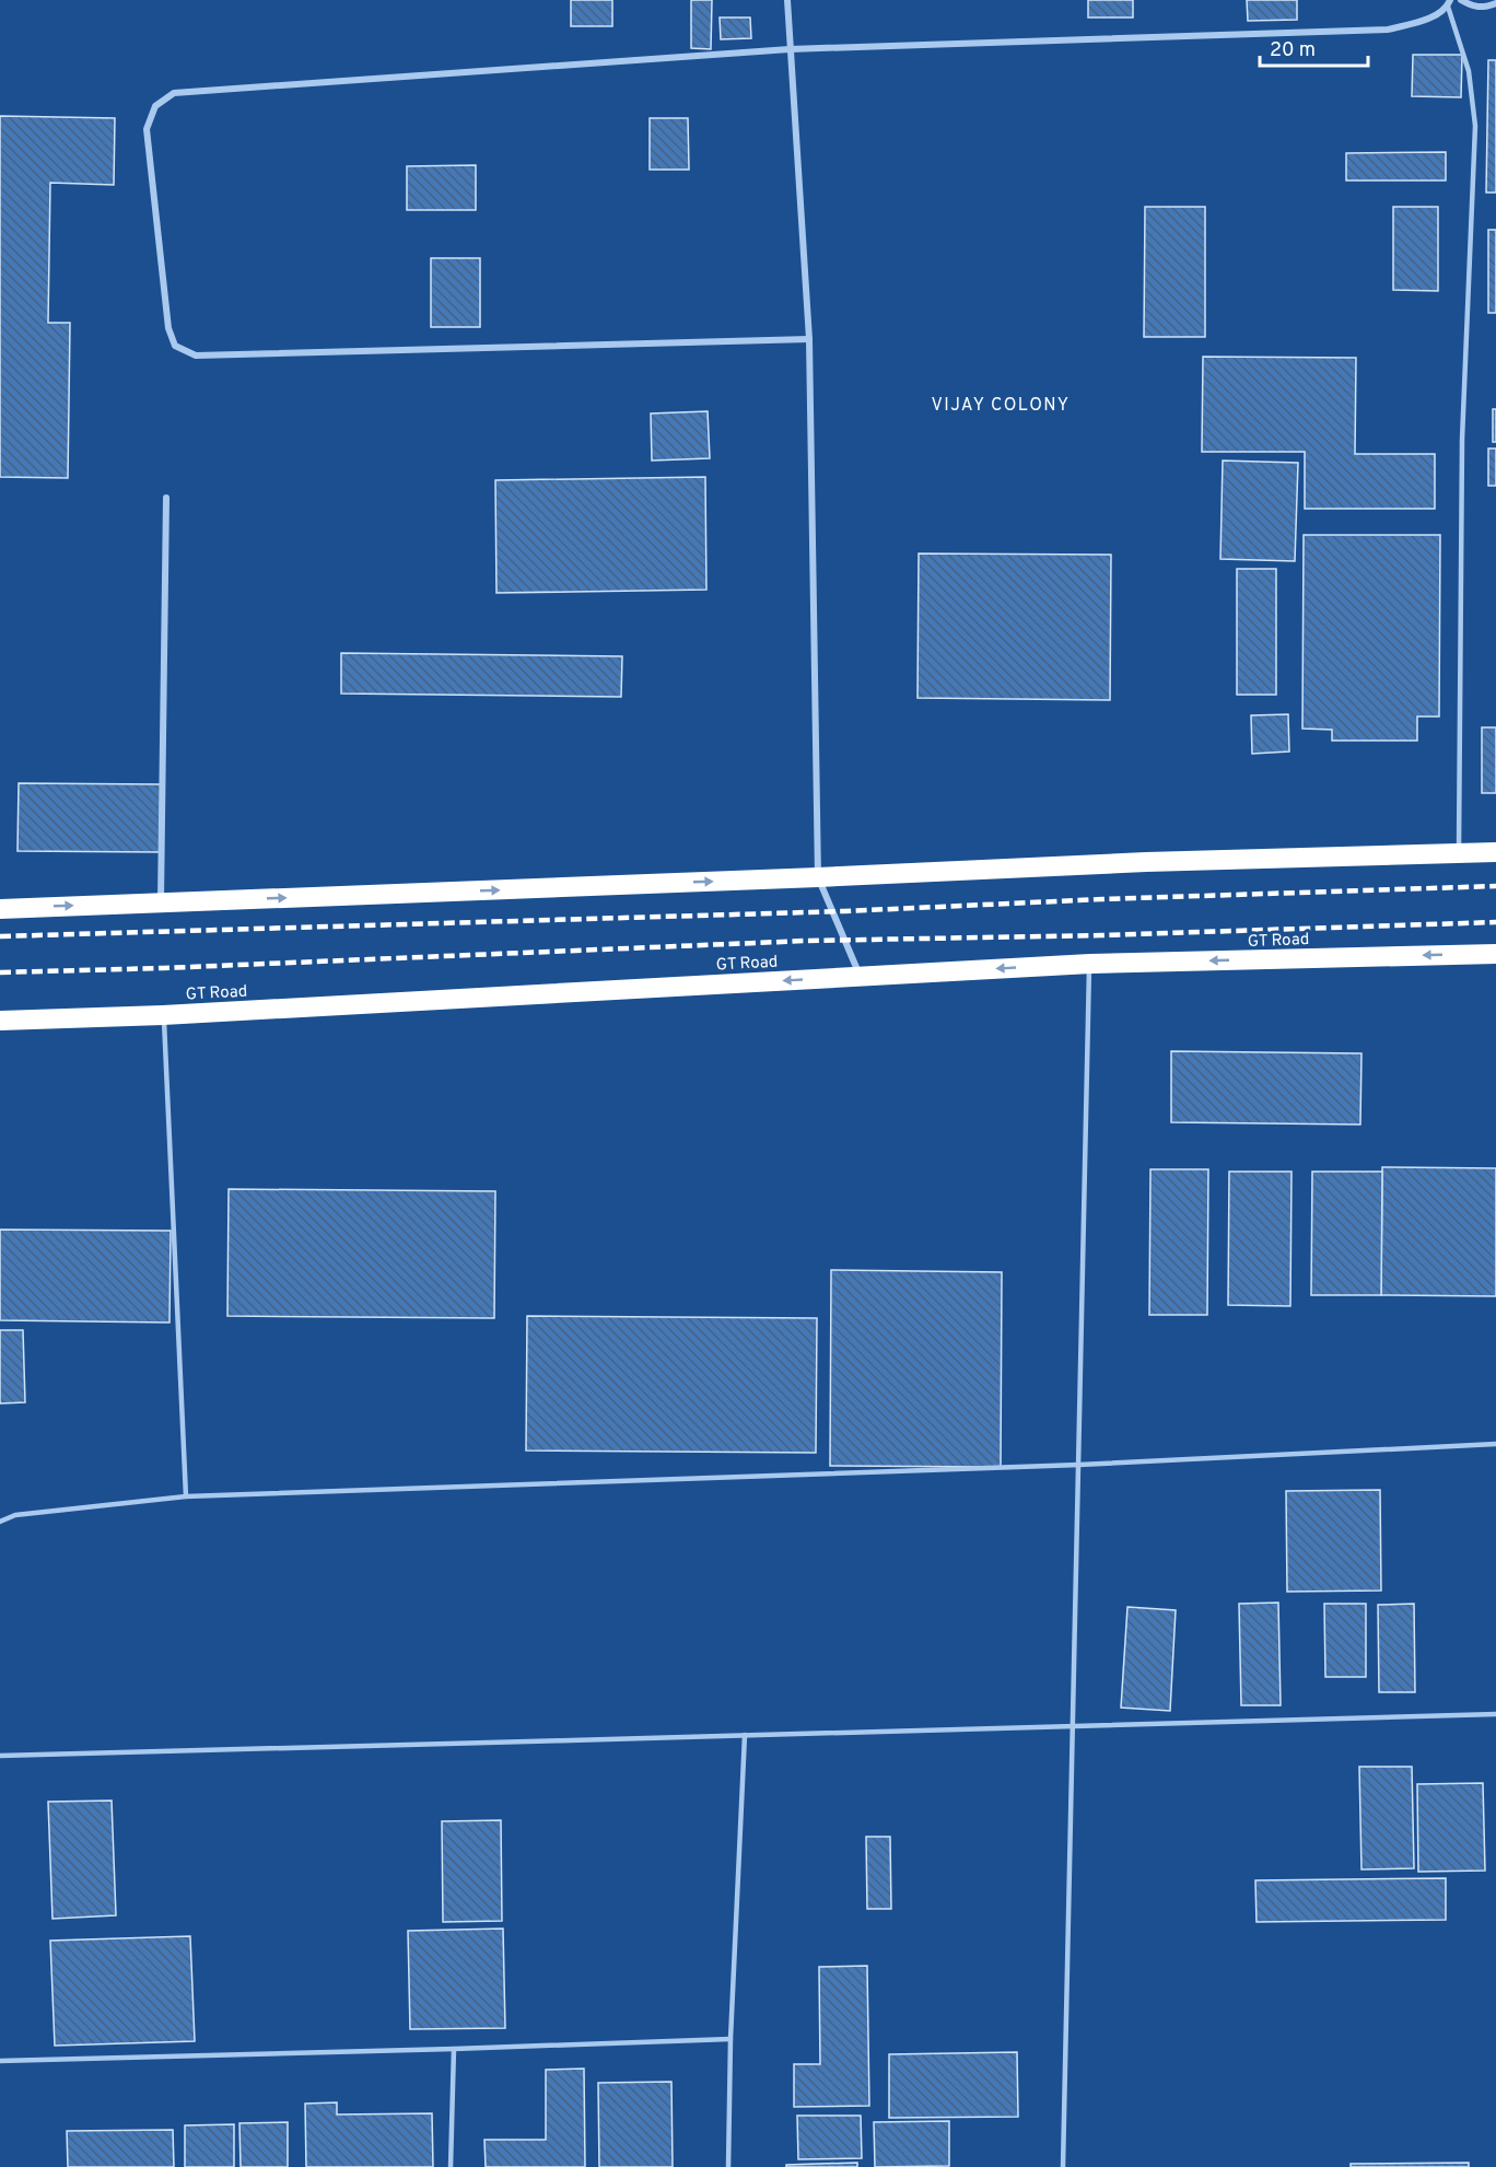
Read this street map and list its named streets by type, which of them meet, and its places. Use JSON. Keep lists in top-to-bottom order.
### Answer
{
  "streets": {
    "highway": ["GT Road"]
  },
  "districts": ["VIJAY COLONY"],
  "scale_bar": "20 m"
}
